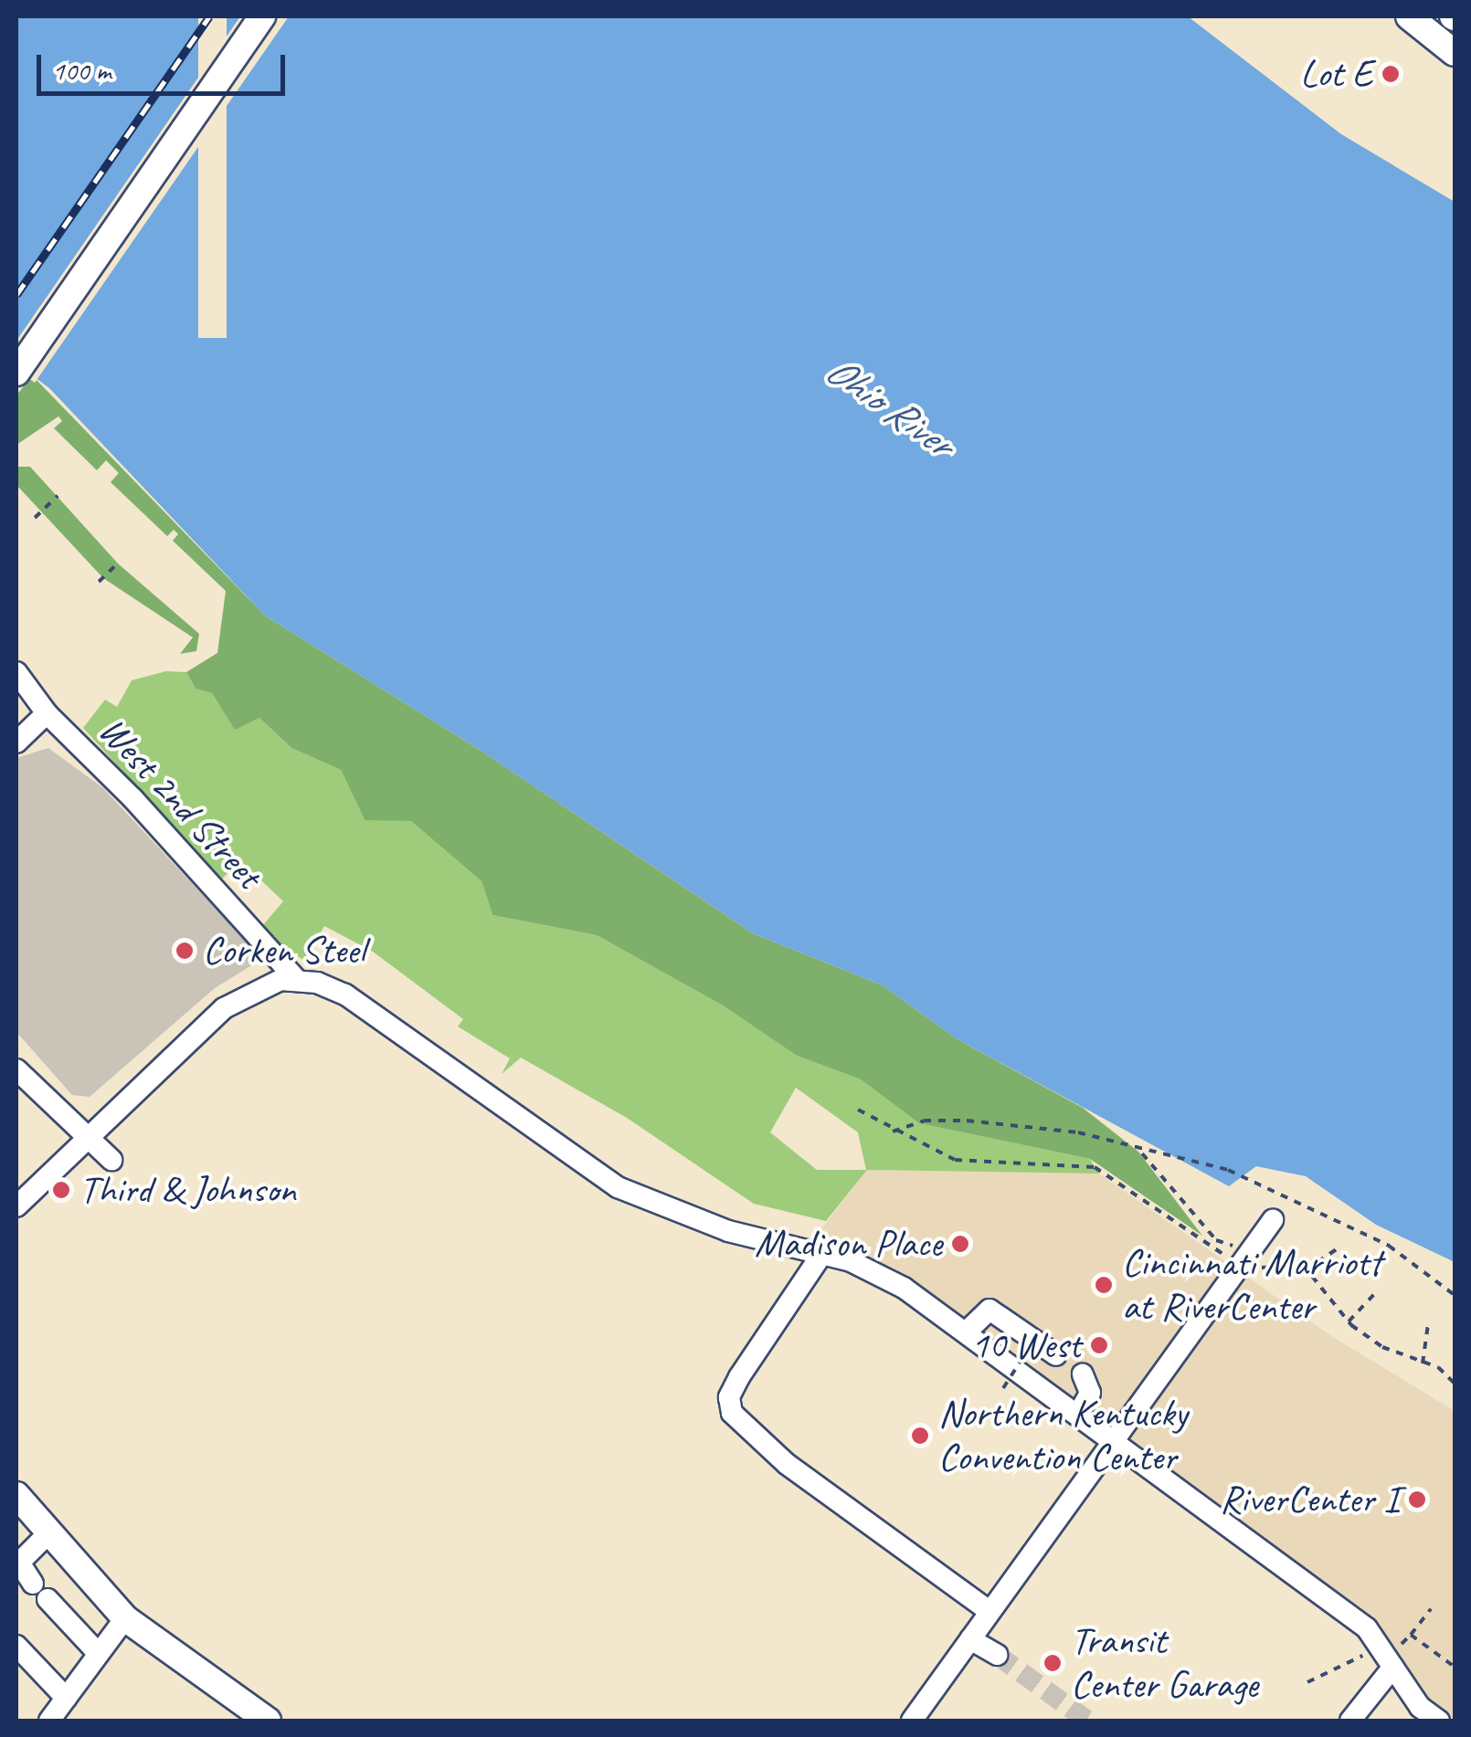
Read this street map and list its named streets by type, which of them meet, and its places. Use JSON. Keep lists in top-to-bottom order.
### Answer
{
  "streets": {
    "street": ["West 2nd Street"]
  },
  "water": ["Ohio River"],
  "places": [
    "Lot E",
    "Corken Steel",
    "Third & Johnson",
    "Madison Place",
    "Cincinnati Marriott at RiverCenter",
    "10 West",
    "Northern Kentucky Convention Center",
    "RiverCenter I",
    "Transit Center Garage"
  ],
  "scale_bar": "100 m"
}
